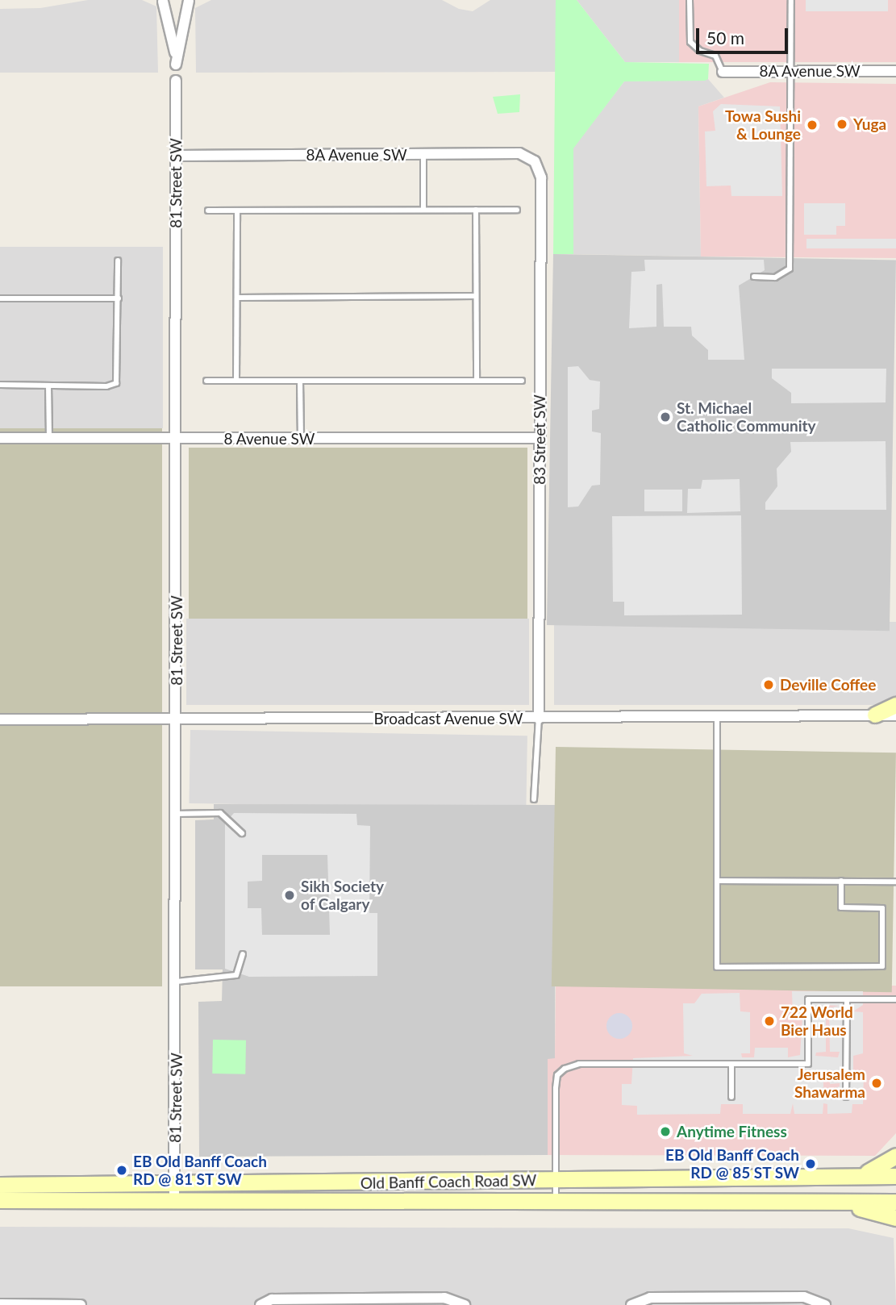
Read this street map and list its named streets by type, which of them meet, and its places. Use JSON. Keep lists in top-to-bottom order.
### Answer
{
  "streets": {
    "main road": ["Old Banff Coach Road SW"],
    "street": [
      "8A Avenue SW",
      "81 Street SW",
      "8 Avenue SW",
      "83 Street SW",
      "Broadcast Avenue SW"
    ]
  },
  "crossings": [
    ["8A Avenue SW", "81 Street SW"],
    ["8A Avenue SW", "83 Street SW"],
    ["81 Street SW", "8 Avenue SW"],
    ["81 Street SW", "Broadcast Avenue SW"],
    ["81 Street SW", "Old Banff Coach Road SW"],
    ["8 Avenue SW", "83 Street SW"],
    ["83 Street SW", "Broadcast Avenue SW"]
  ],
  "places": [
    "Yuga",
    "Towa Sushi & Lounge",
    "St. Michael Catholic Community",
    "Deville Coffee",
    "Sikh Society of Calgary",
    "722 World Bier Haus",
    "Jerusalem Shawarma",
    "Anytime Fitness",
    "EB Old Banff Coach RD @ 85 ST SW",
    "EB Old Banff Coach RD @ 81 ST SW"
  ],
  "scale_bar": "50 m"
}
